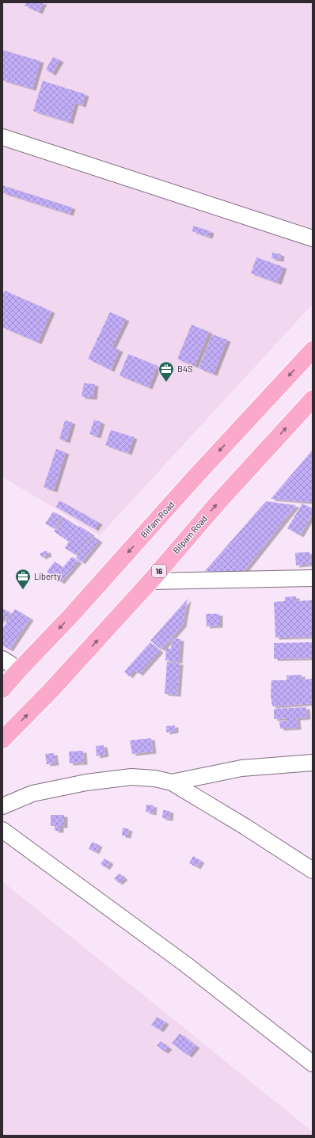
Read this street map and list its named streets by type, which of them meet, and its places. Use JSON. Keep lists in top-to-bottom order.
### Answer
{
  "streets": {
    "main road": ["Bilfam Road", "Bilpam Road", "16"]
  },
  "one_way": ["Bilfam Road", "Bilpam Road"],
  "places": {
    "office": ["B4S", "Liberty"]
  }
}
